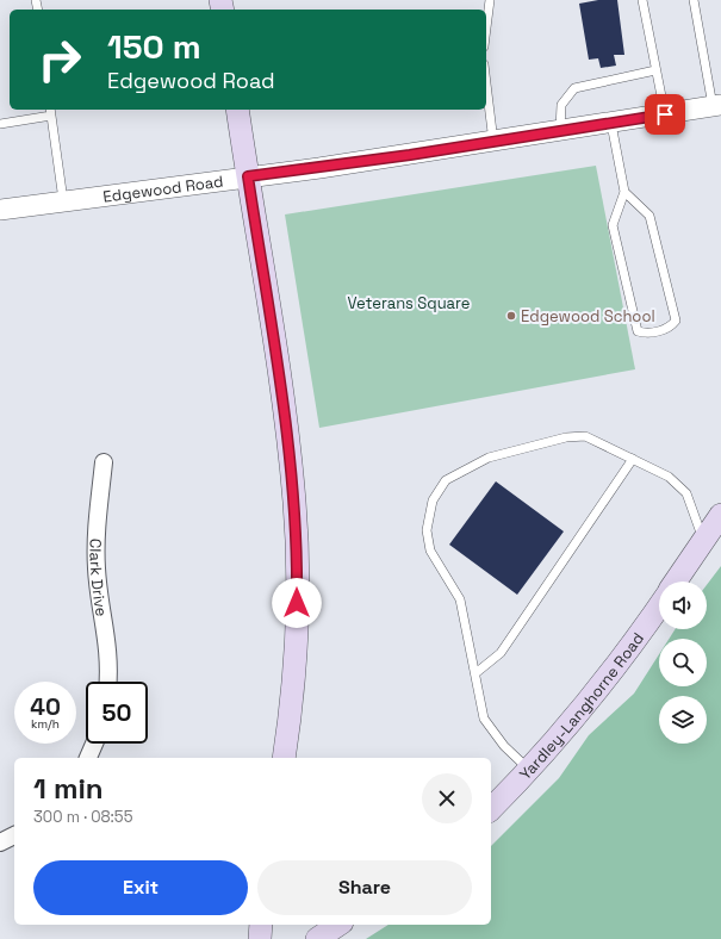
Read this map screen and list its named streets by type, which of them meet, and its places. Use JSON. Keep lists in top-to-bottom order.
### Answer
{
  "streets": {
    "main road": ["Yardley-Langhorne Road"],
    "street": ["Edgewood Road", "Clark Drive"]
  },
  "parks": ["Veterans Square"],
  "places": ["Edgewood School"],
  "page": {
    "turn": ["150 m", "Edgewood Road"],
    "speed": "40 km/h",
    "limit": "50",
    "heading": ["1 min", "300 m · 08:55"],
    "buttons": ["Exit", "Share"]
  }
}
